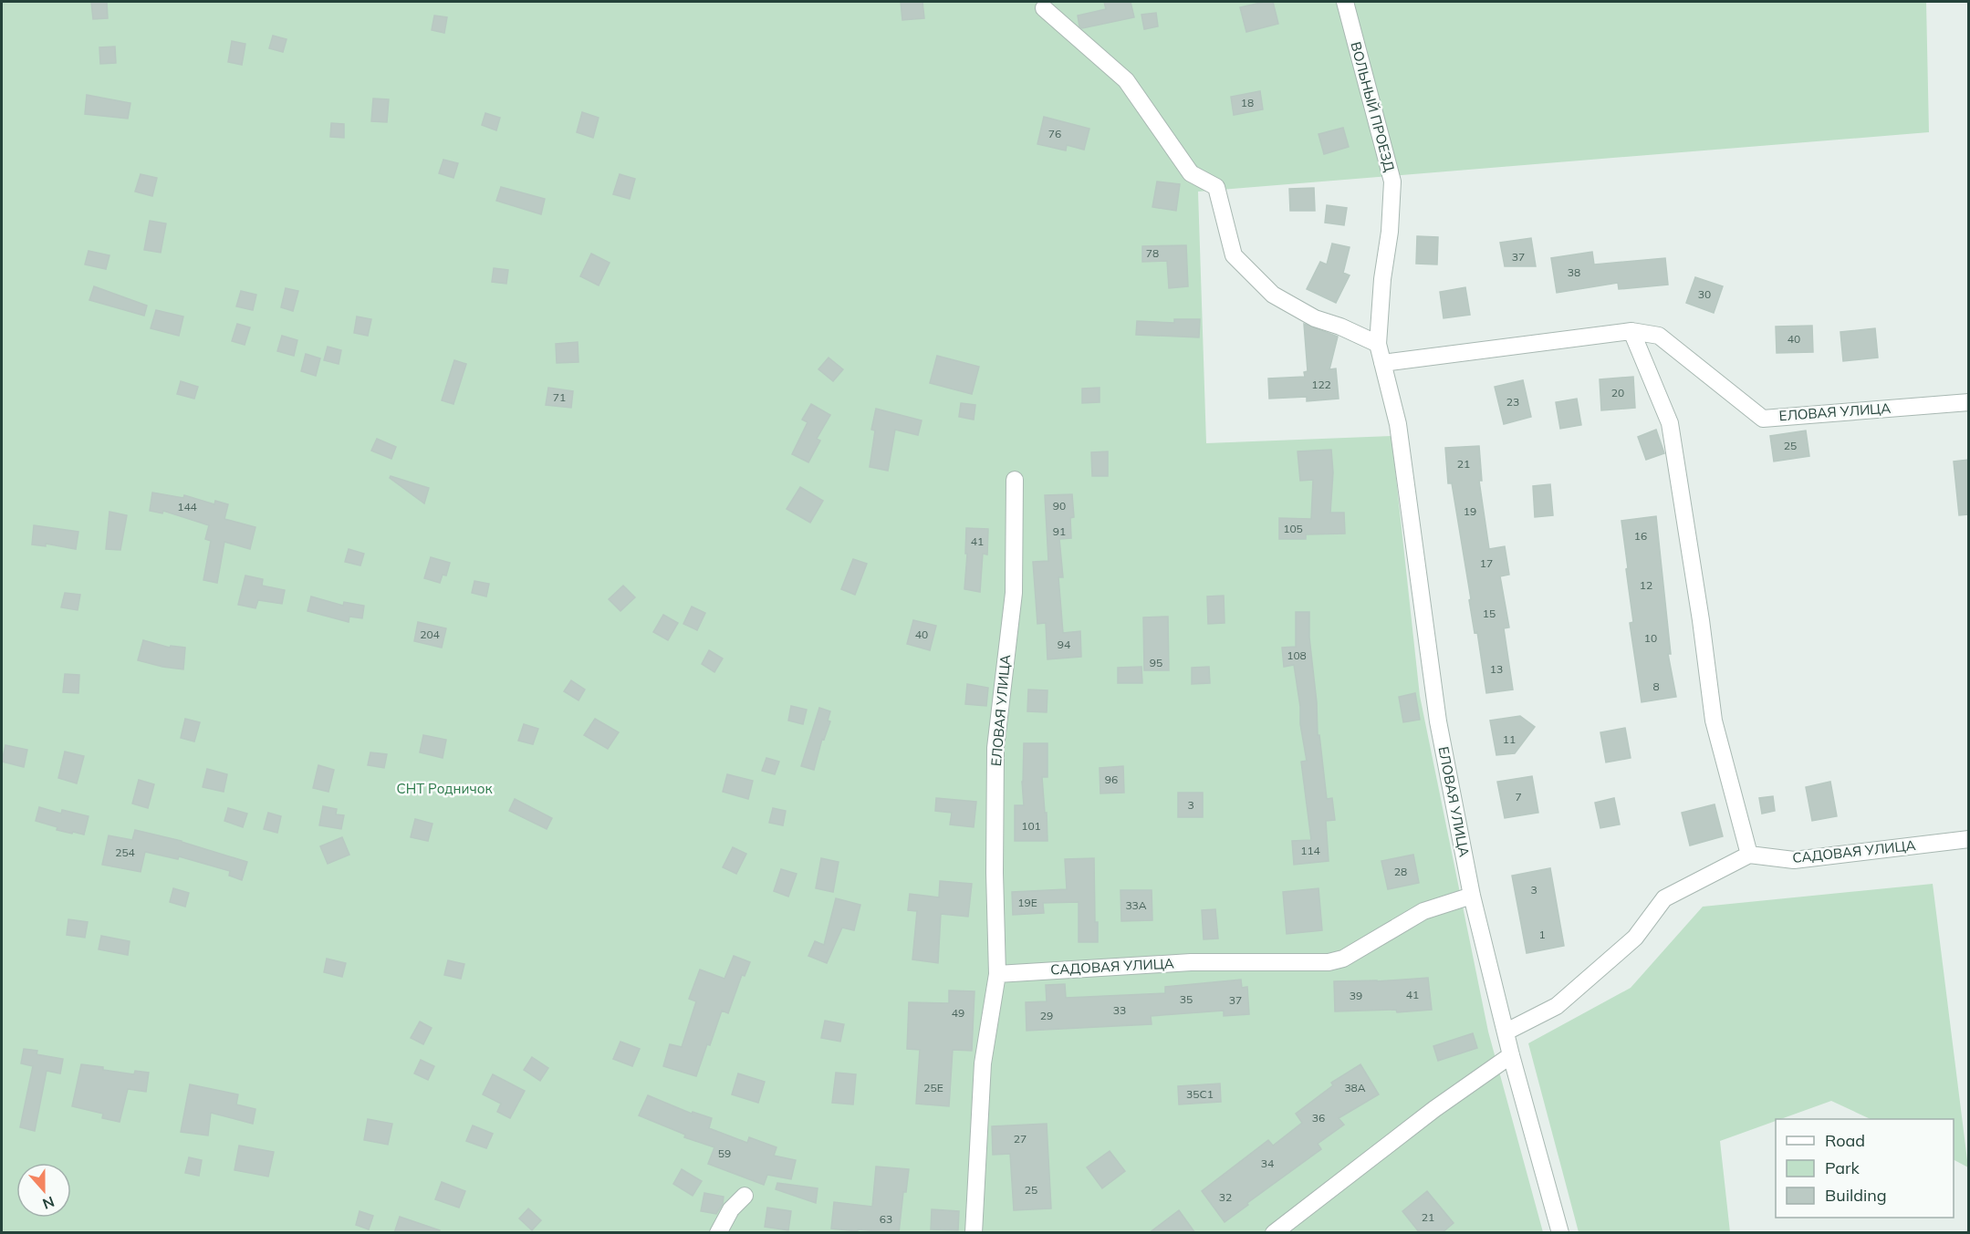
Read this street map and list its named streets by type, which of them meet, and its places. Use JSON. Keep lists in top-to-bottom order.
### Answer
{
  "streets": {
    "street": ["ВОЛЬНЫЙ ПРОЕЗД", "ЕЛОВАЯ УЛИЦА", "САДОВАЯ УЛИЦА"]
  },
  "crossings": [
    ["ВОЛЬНЫЙ ПРОЕЗД", "ЕЛОВАЯ УЛИЦА"],
    ["ЕЛОВАЯ УЛИЦА", "САДОВАЯ УЛИЦА"]
  ],
  "parks": ["СНТ Родничок"],
  "house_numbers": [
    "18",
    "76",
    "78",
    "37",
    "38",
    "30",
    "40",
    "122",
    "20",
    "71",
    "23",
    "25",
    "21",
    "90",
    "144",
    "19",
    "105",
    "91",
    "16",
    "41",
    "17",
    "12",
    "15",
    "204",
    "40",
    "10",
    "94",
    "108",
    "95",
    "13",
    "8",
    "11",
    "96",
    "7",
    "3",
    "101",
    "114",
    "254",
    "28",
    "3",
    "19Е",
    "33А",
    "1",
    "41",
    "39",
    "35",
    "37",
    "33",
    "49",
    "29",
    "25Е",
    "38А",
    "35С1",
    "36",
    "27",
    "59",
    "34",
    "25",
    "32",
    "21",
    "63"
  ],
  "legend": ["Road", "Park", "Building"],
  "north": "bottom"
}
